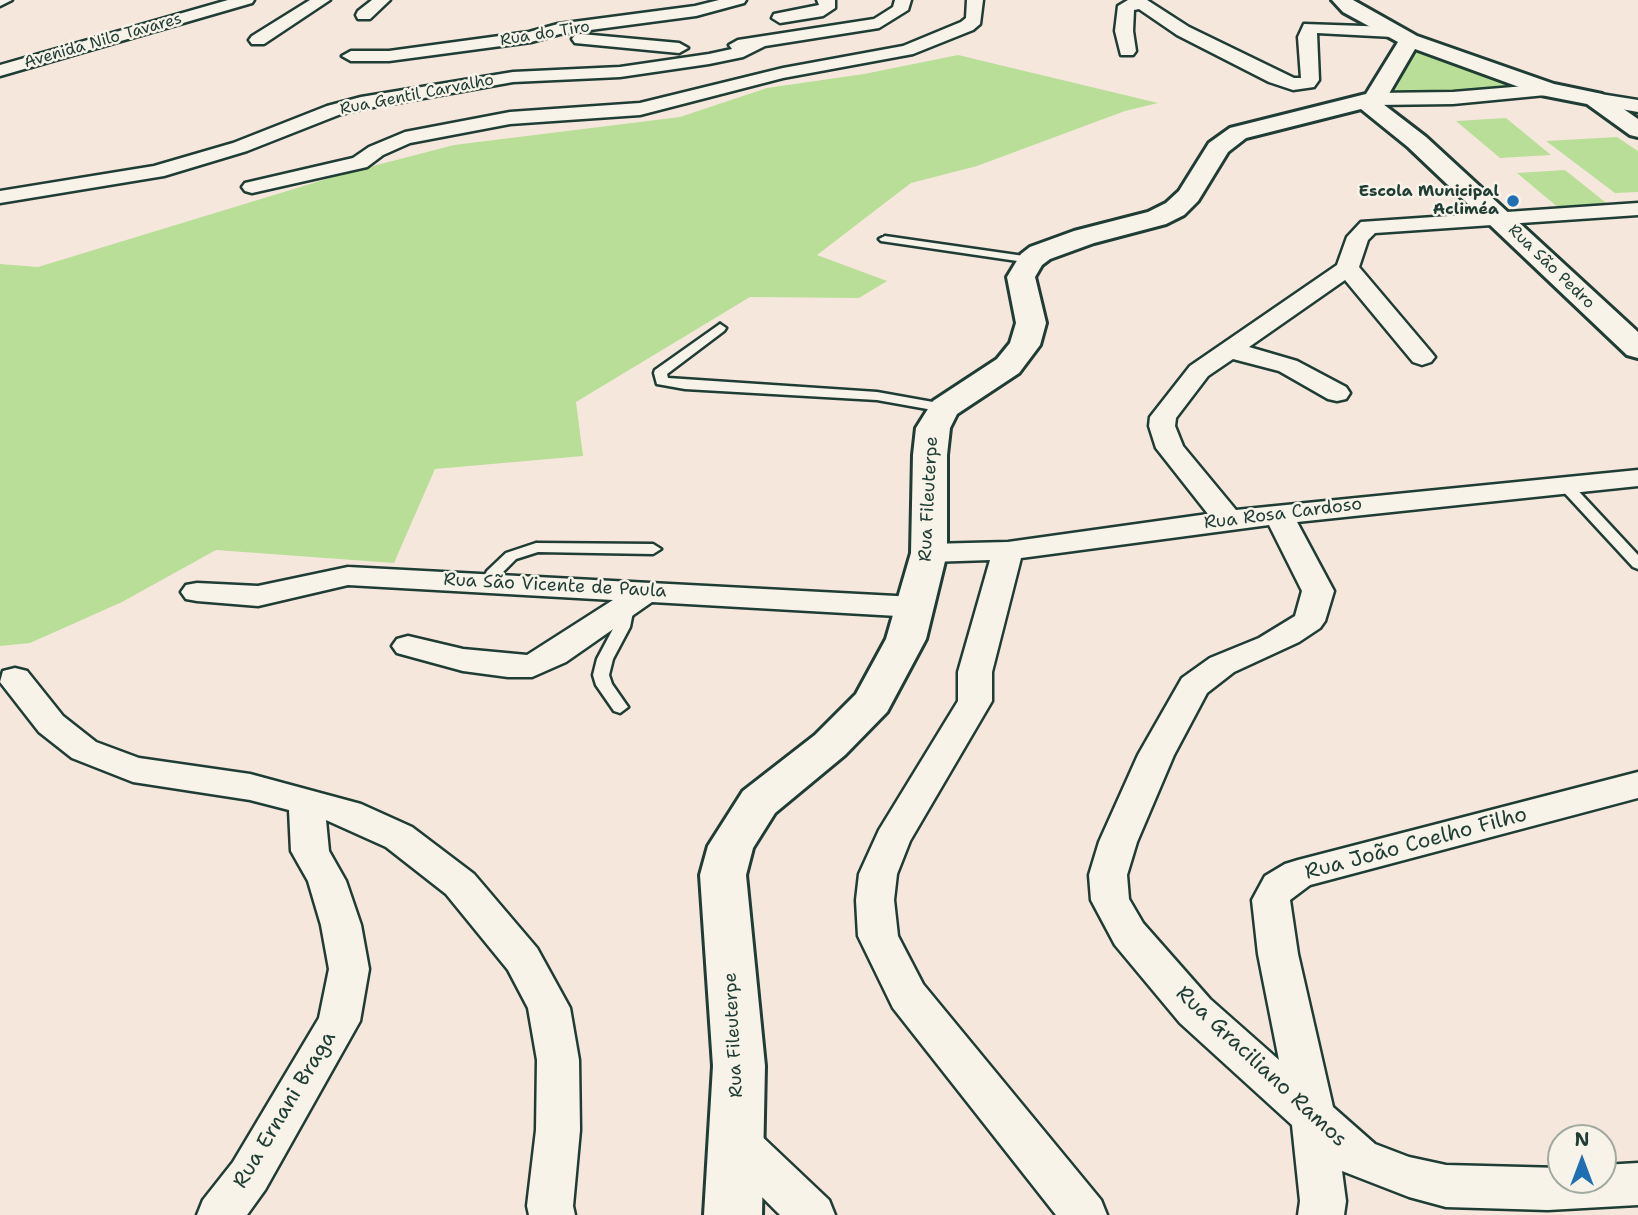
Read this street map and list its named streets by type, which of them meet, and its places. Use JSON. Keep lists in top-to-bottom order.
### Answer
{
  "streets": {
    "main road": ["Rua São Pedro", "Rua Fileuterpe"],
    "street": [
      "Rua do Tiro",
      "Avenida Nilo Tavares",
      "Rua Gentil Carvalho",
      "Rua Rosa Cardoso",
      "Rua São Vicente de Paula",
      "Rua João Coelho Filho",
      "Rua Graciliano Ramos",
      "Rua Ernani Braga"
    ]
  },
  "crossings": [
    ["Rua Fileuterpe", "Rua Rosa Cardoso"],
    ["Rua Fileuterpe", "Rua São Vicente de Paula"],
    ["Rua Rosa Cardoso", "Rua Graciliano Ramos"],
    ["Rua João Coelho Filho", "Rua Graciliano Ramos"]
  ],
  "places": ["Escola Municipal Acliméa"],
  "north": "top"
}
